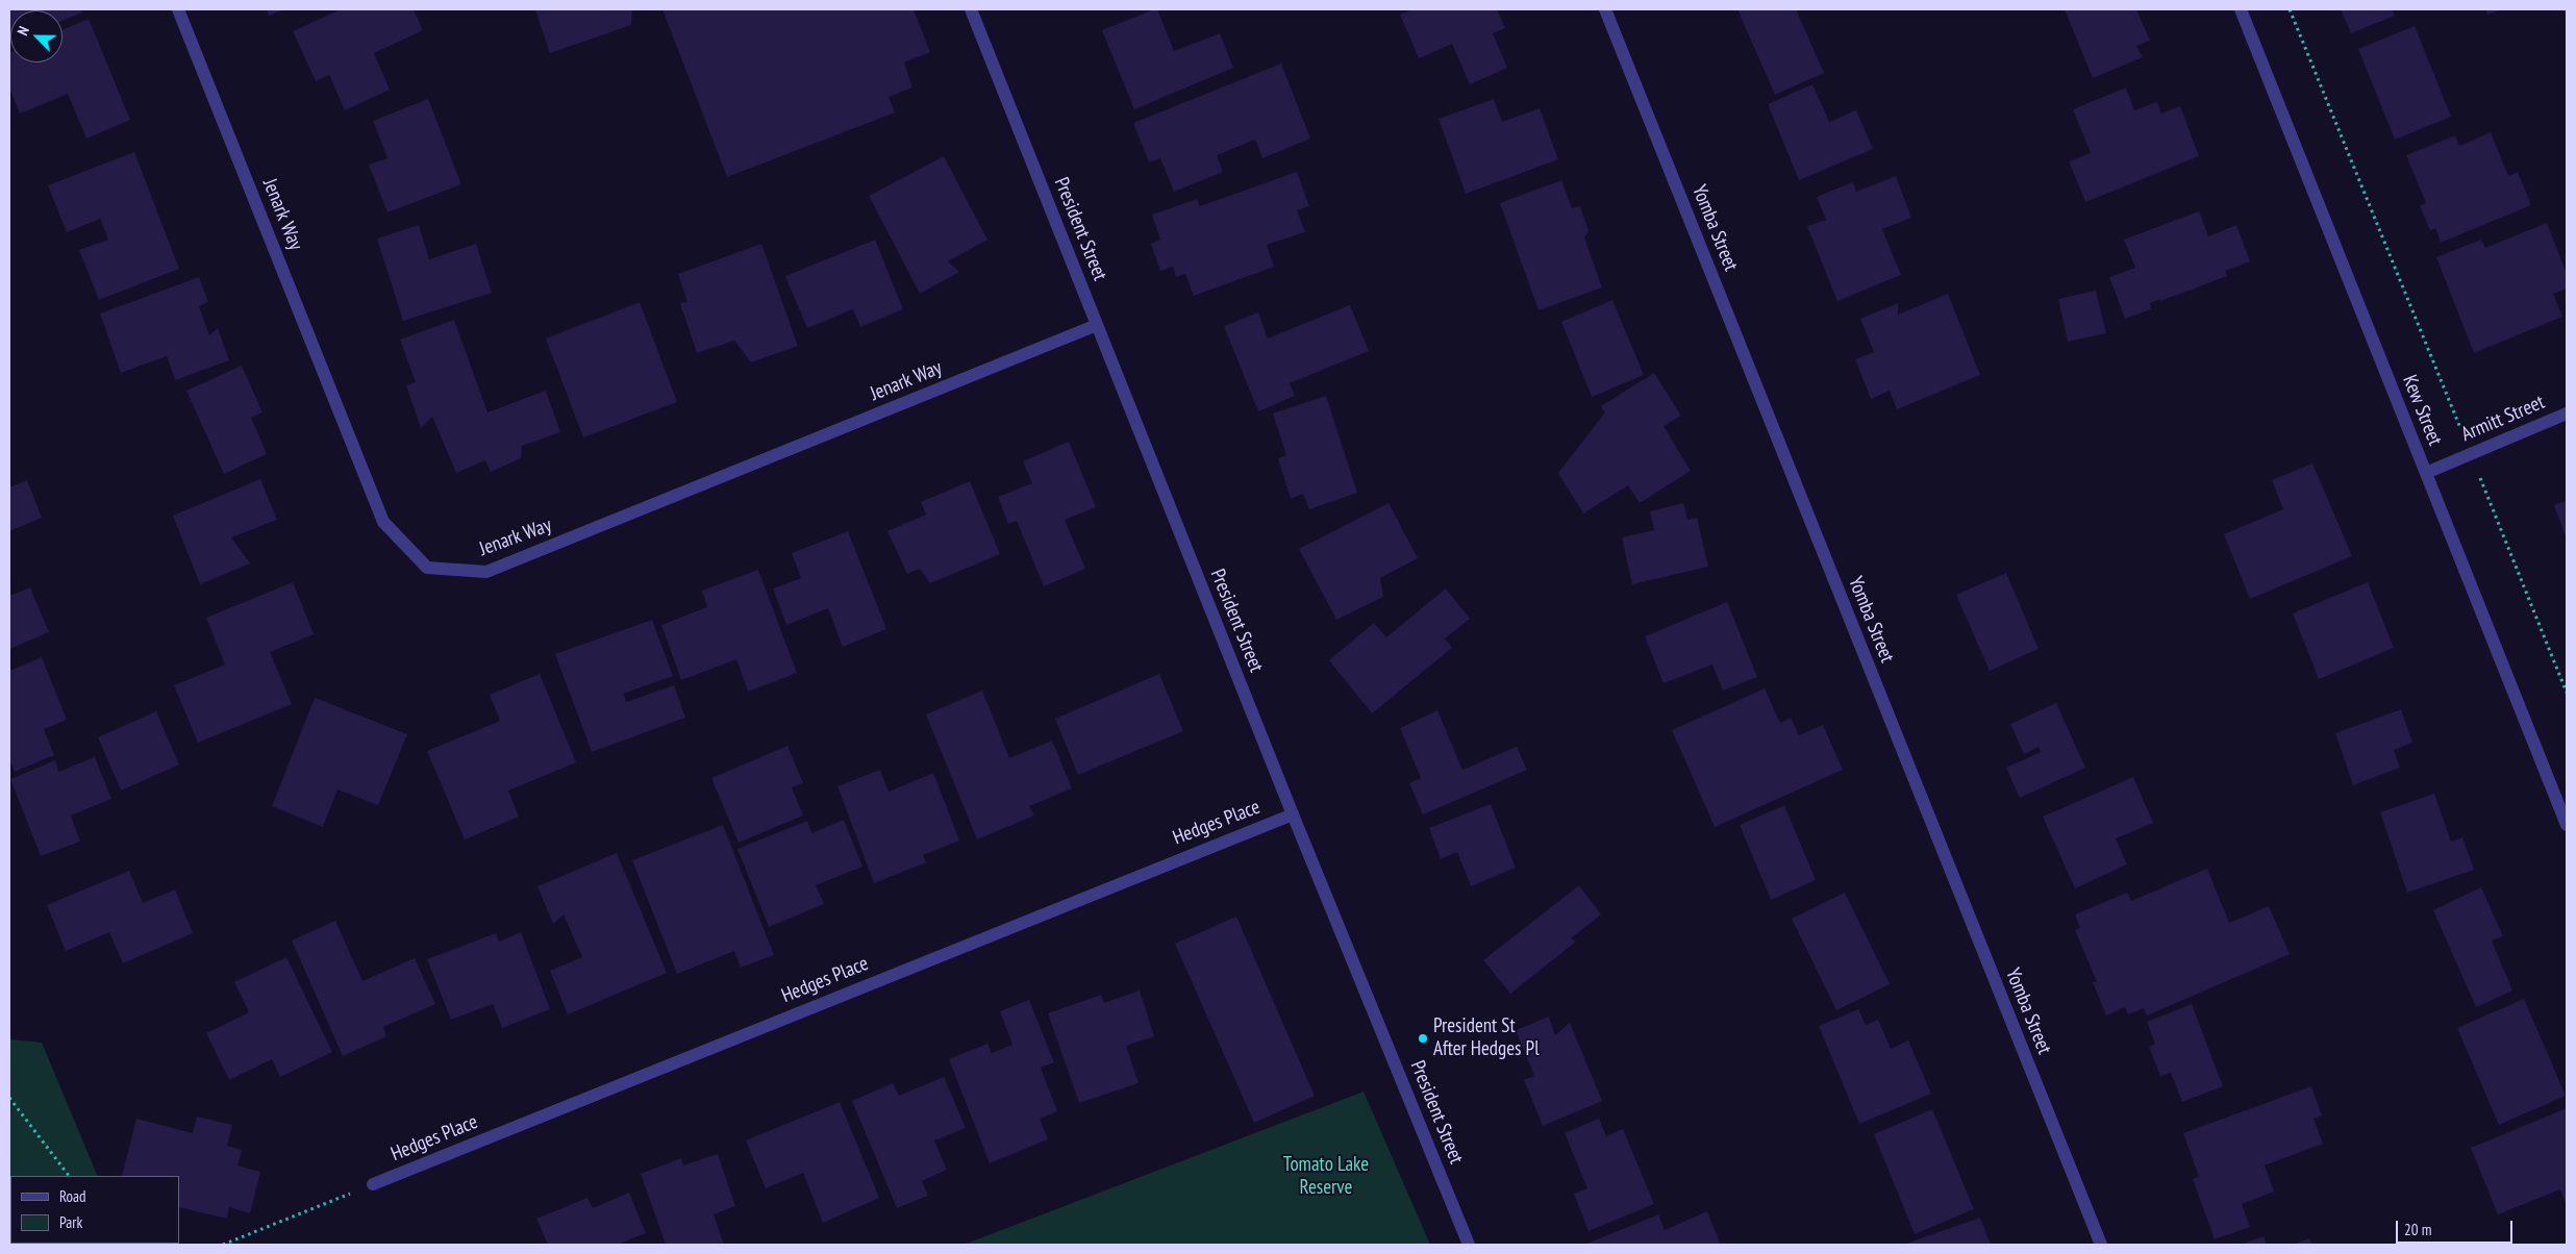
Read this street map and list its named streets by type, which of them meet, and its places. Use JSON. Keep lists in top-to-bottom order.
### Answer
{
  "streets": {
    "street": [
      "Jenark Way",
      "Yomba Street",
      "President Street",
      "Kew Street",
      "Armitt Street",
      "Hedges Place"
    ]
  },
  "crossings": [
    ["Jenark Way", "President Street"],
    ["President Street", "Hedges Place"],
    ["Kew Street", "Armitt Street"]
  ],
  "parks": ["Tomato Lake Reserve"],
  "places": ["President St After Hedges Pl"],
  "legend": ["Road", "Park"],
  "scale_bar": "20 m",
  "north": "top left"
}
